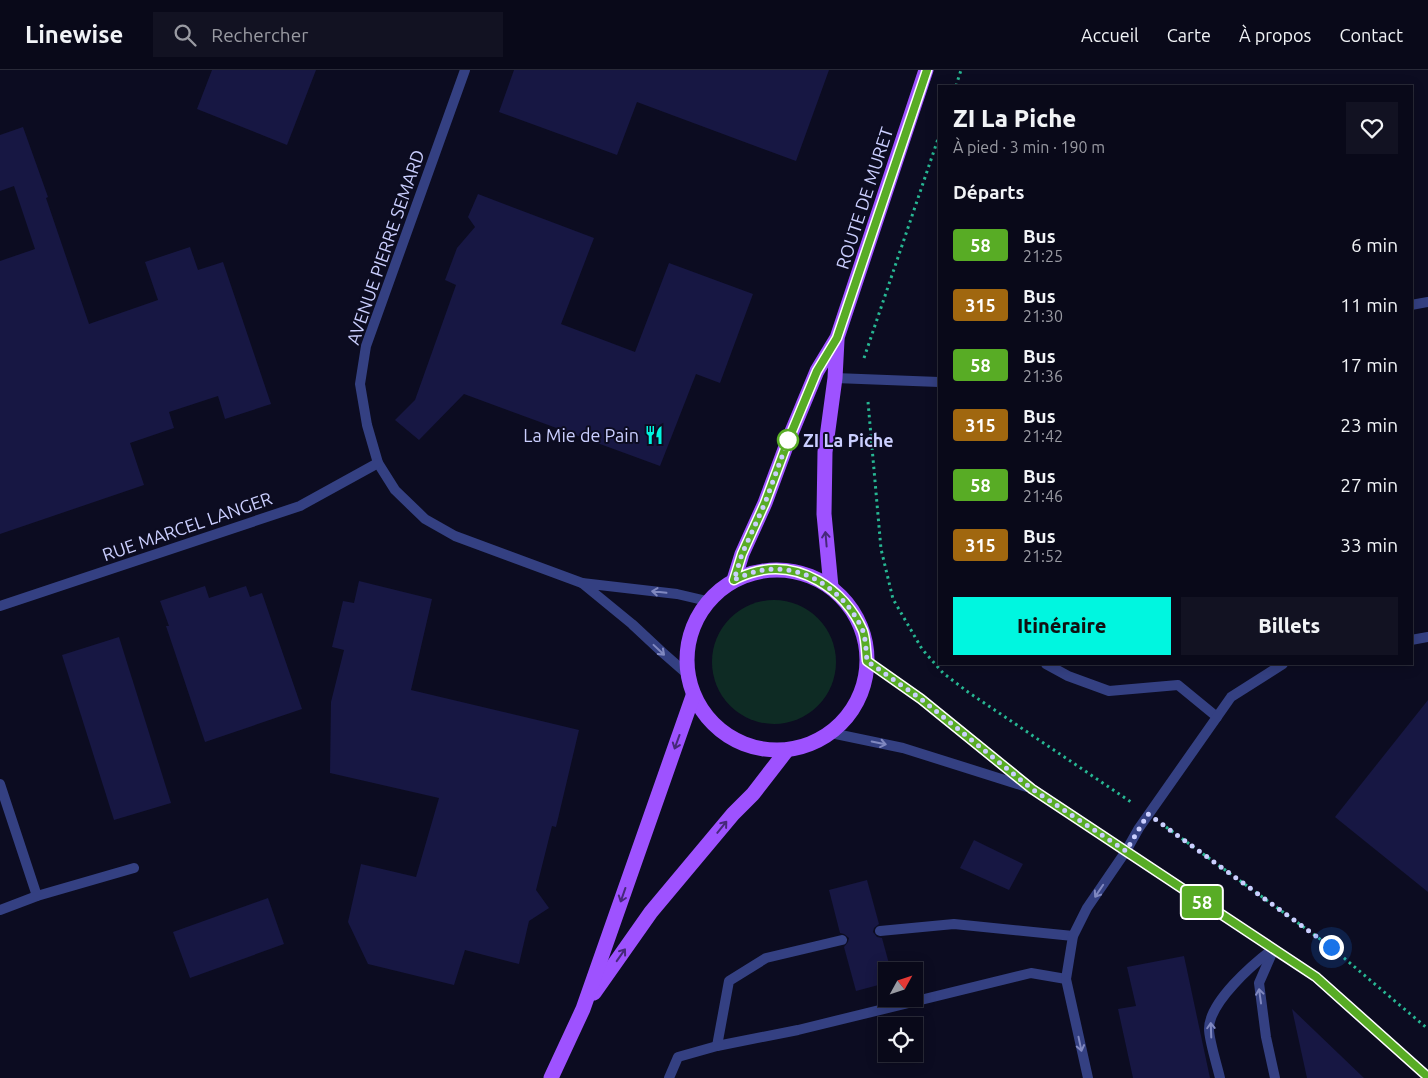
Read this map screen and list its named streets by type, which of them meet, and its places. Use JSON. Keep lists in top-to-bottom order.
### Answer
{
  "streets": {
    "main road": ["ROUTE DE MURET"],
    "street": ["AVENUE PIERRE SEMARD", "RUE MARCEL LANGER"]
  },
  "crossings": [
    ["AVENUE PIERRE SEMARD", "RUE MARCEL LANGER"]
  ],
  "places": {
    "restaurant": ["La Mie de Pain"],
    "other": ["ZI La Piche"]
  },
  "lines": ["bus line 58"],
  "north": "top right",
  "page": {
    "header": "Linewise",
    "search": "Rechercher",
    "nav": [
      "Accueil",
      "Carte",
      "À propos",
      "Contact"
    ],
    "on_map": "58",
    "heading": [
      ["ZI La Piche", "À pied · 3 min · 190 m"],
      "Départs"
    ],
    "list": [
      {
        "mark": "58",
        "name": "Bus",
        "note": "21:25",
        "value": "6 min"
      },
      {
        "mark": "315",
        "name": "Bus",
        "note": "21:30",
        "value": "11 min"
      },
      {
        "mark": "58",
        "name": "Bus",
        "note": "21:36",
        "value": "17 min"
      },
      {
        "mark": "315",
        "name": "Bus",
        "note": "21:42",
        "value": "23 min"
      },
      {
        "mark": "58",
        "name": "Bus",
        "note": "21:46",
        "value": "27 min"
      },
      {
        "mark": "315",
        "name": "Bus",
        "note": "21:52",
        "value": "33 min"
      }
    ],
    "buttons": ["Itinéraire", "Billets"]
  }
}
